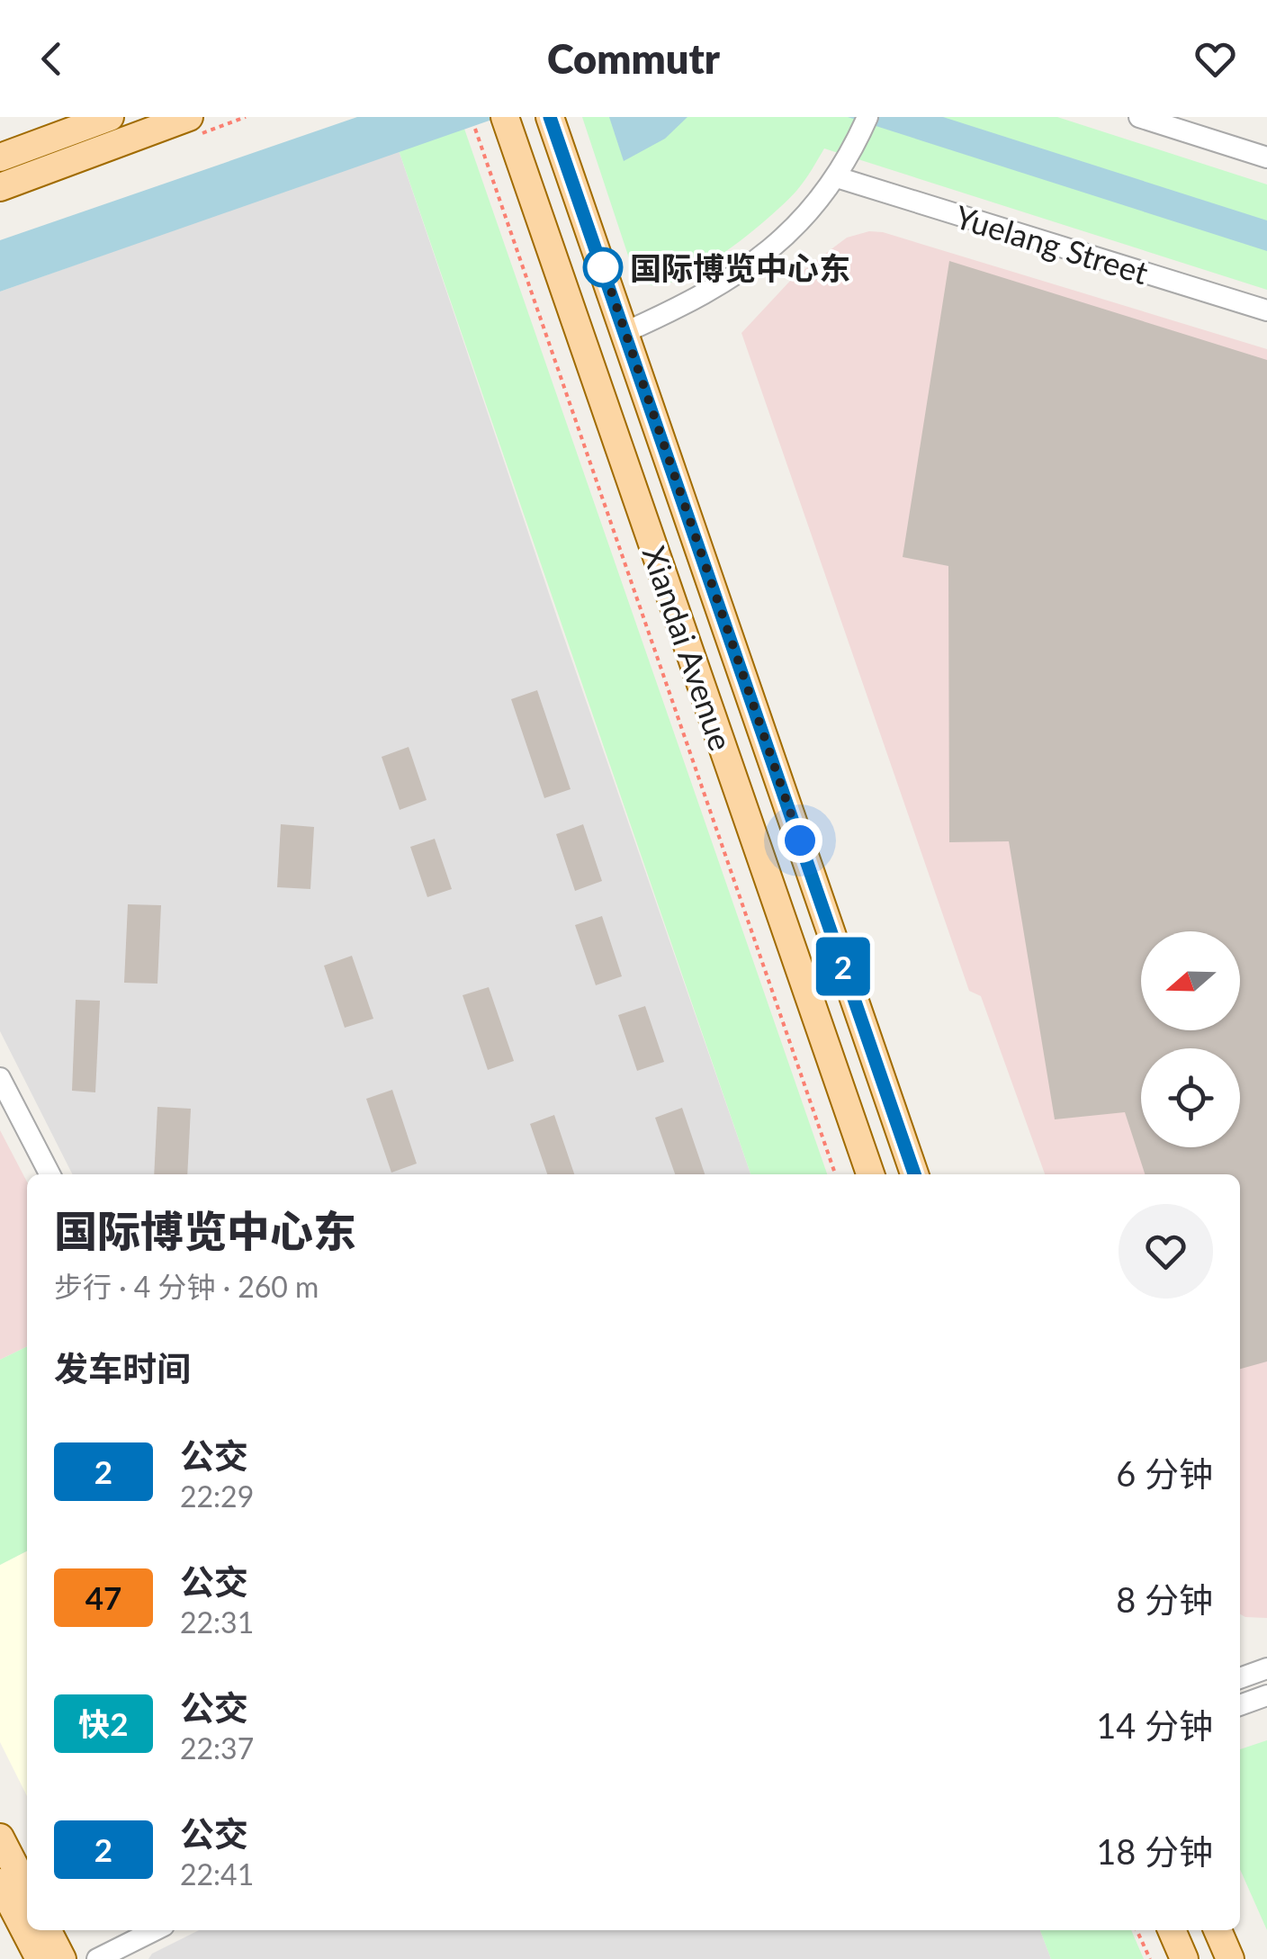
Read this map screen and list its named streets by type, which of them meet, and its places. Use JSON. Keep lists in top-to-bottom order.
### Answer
{
  "streets": {
    "main road": ["Xiandai Avenue"],
    "street": ["Yuelang Street"]
  },
  "places": ["国际博览中心东"],
  "lines": ["bus line 2"],
  "north": "left",
  "page": {
    "header": "Commutr",
    "on_map": "2",
    "heading": [
      ["国际博览中心东", "步行 · 4 分钟 · 260 m"],
      "发车时间"
    ],
    "list": [
      {
        "mark": "2",
        "name": "公交",
        "note": "22:29",
        "value": "6 分钟"
      },
      {
        "mark": "47",
        "name": "公交",
        "note": "22:31",
        "value": "8 分钟"
      },
      {
        "mark": "快2",
        "name": "公交",
        "note": "22:37",
        "value": "14 分钟"
      },
      {
        "mark": "2",
        "name": "公交",
        "note": "22:41",
        "value": "18 分钟"
      }
    ]
  }
}
